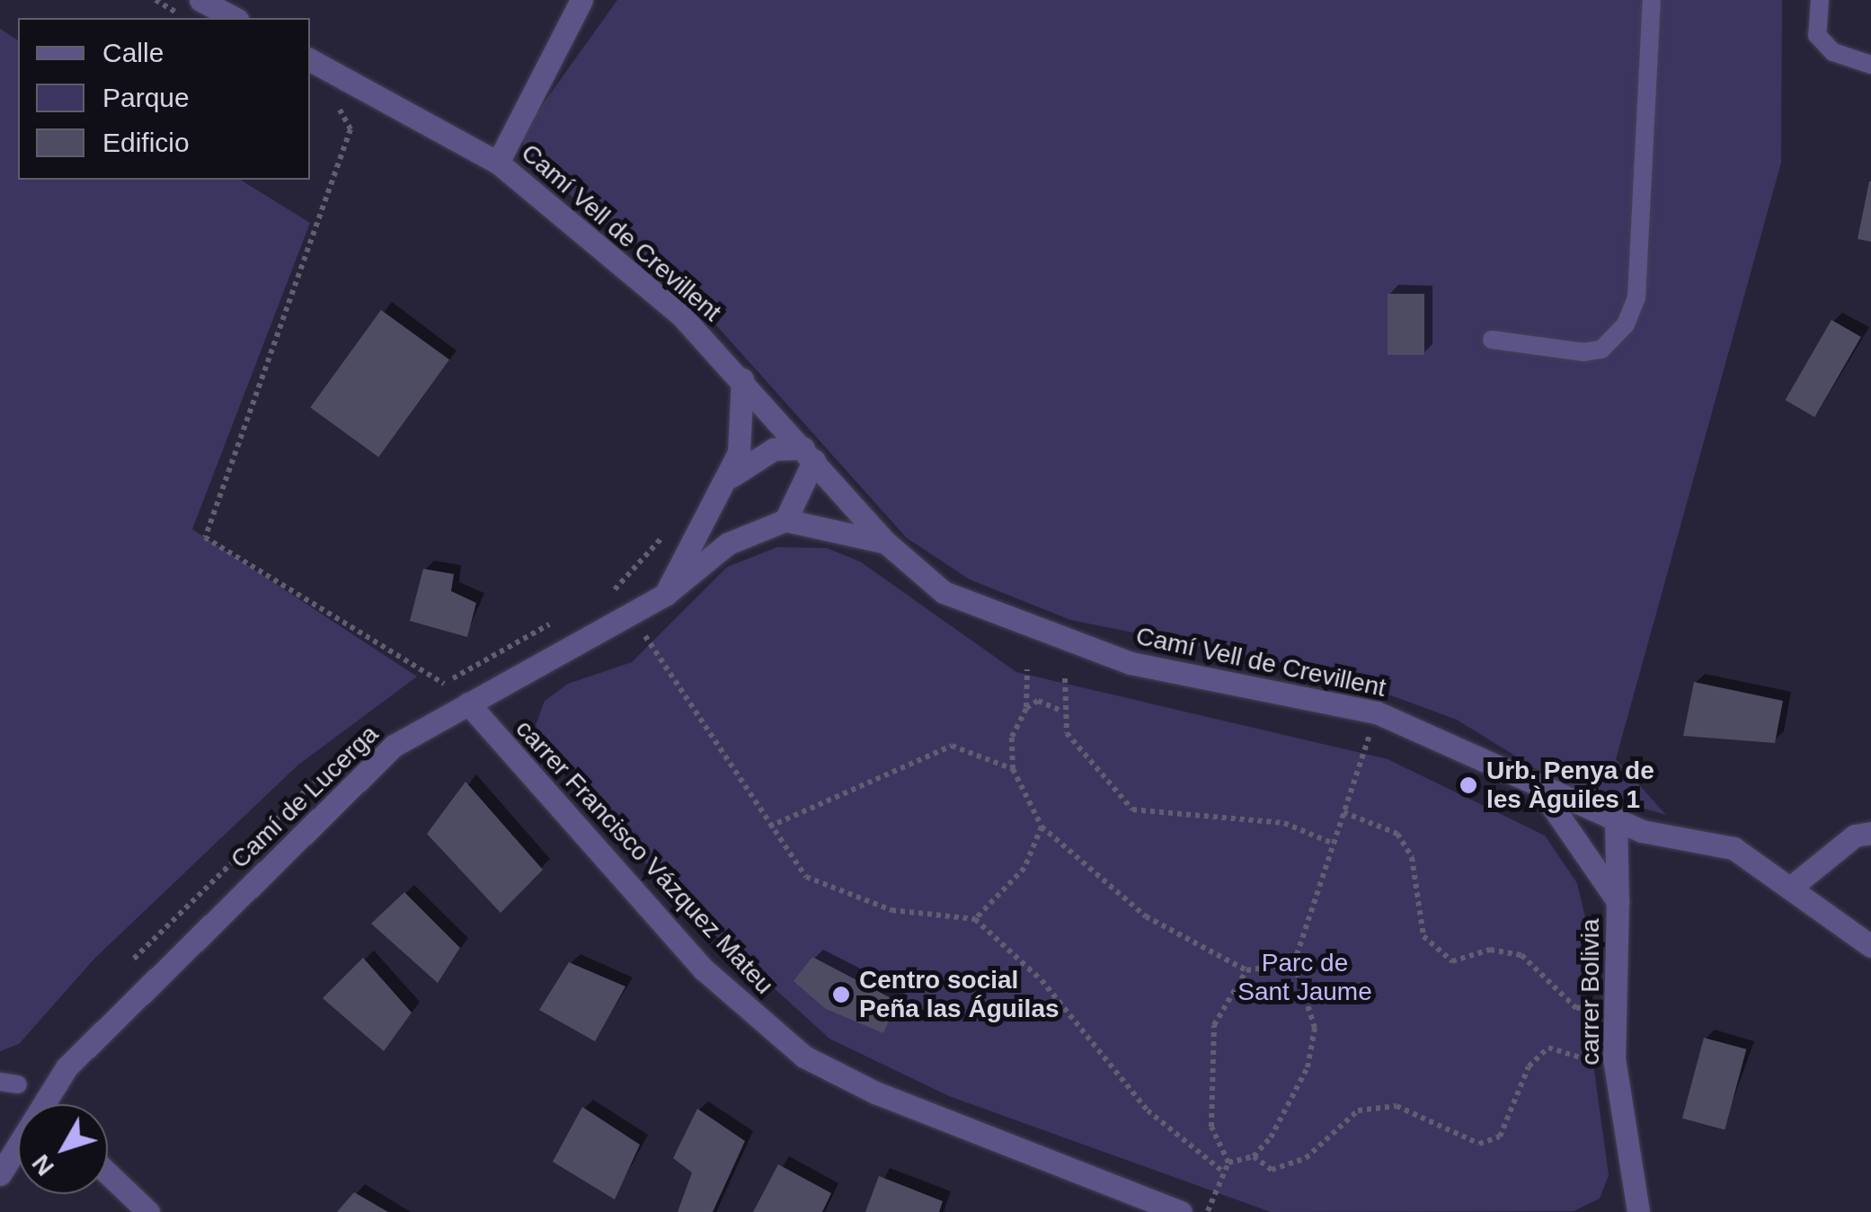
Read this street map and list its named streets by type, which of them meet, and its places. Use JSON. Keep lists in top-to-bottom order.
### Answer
{
  "streets": {
    "street": [
      "Camí Vell de Crevillent",
      "Camí de Lucerga",
      "carrer Francisco Vázquez Mateu",
      "carrer Bolivia"
    ]
  },
  "crossings": [
    ["Camí Vell de Crevillent", "carrer Bolivia"],
    ["Camí de Lucerga", "carrer Francisco Vázquez Mateu"]
  ],
  "parks": ["Parc de Sant Jaume"],
  "places": ["Urb. Penya de les Àguiles 1", "Centro social Peña las Águilas"],
  "legend": ["Calle", "Parque", "Edificio"],
  "north": "bottom left"
}
